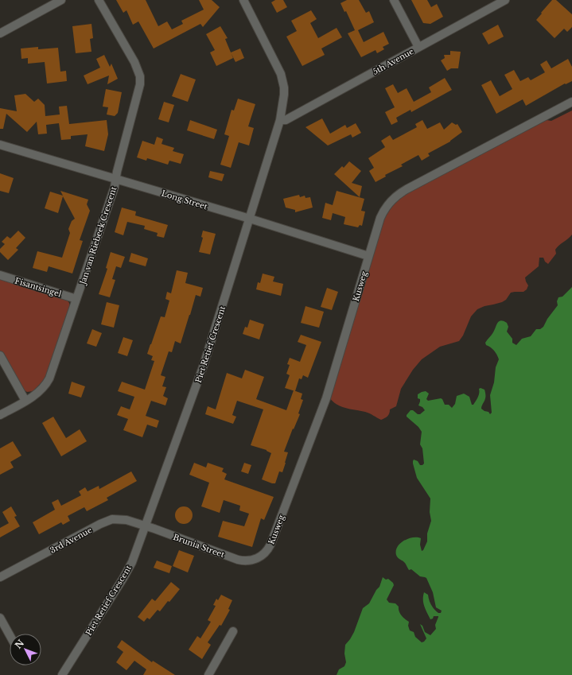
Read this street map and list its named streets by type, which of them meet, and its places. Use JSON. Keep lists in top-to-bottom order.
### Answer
{
  "streets": {
    "street": [
      "5th Avenue",
      "Long Street",
      "Jan van Riebeek Crescent",
      "Kusweg",
      "Fisantsingel",
      "Piet Retief Crescent",
      "3rd Avenue",
      "Brunia Street"
    ]
  },
  "crossings": [
    ["5th Avenue", "Piet Retief Crescent"],
    ["Long Street", "Jan van Riebeek Crescent"],
    ["Long Street", "Kusweg"],
    ["Long Street", "Piet Retief Crescent"],
    ["Jan van Riebeek Crescent", "Fisantsingel"],
    ["Kusweg", "Brunia Street"],
    ["Piet Retief Crescent", "3rd Avenue"],
    ["Piet Retief Crescent", "Brunia Street"],
    ["3rd Avenue", "Brunia Street"]
  ],
  "north": "top left"
}
